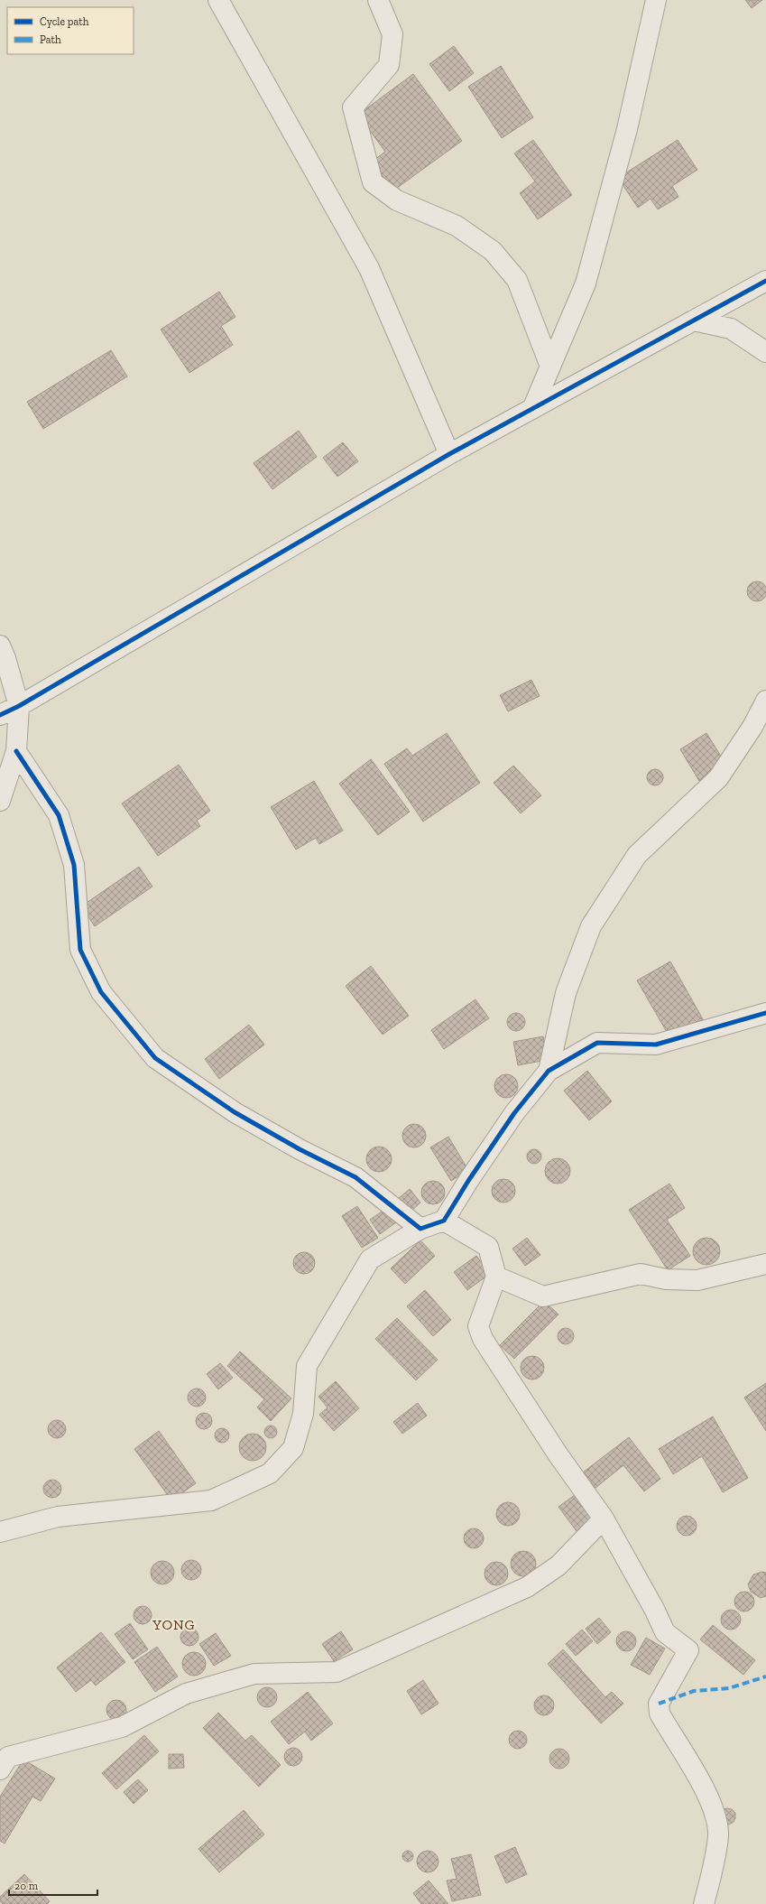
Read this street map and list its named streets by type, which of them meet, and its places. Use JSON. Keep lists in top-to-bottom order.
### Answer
{
  "districts": ["YONG"],
  "legend": ["Cycle path", "Path"],
  "scale_bar": "20 m"
}
